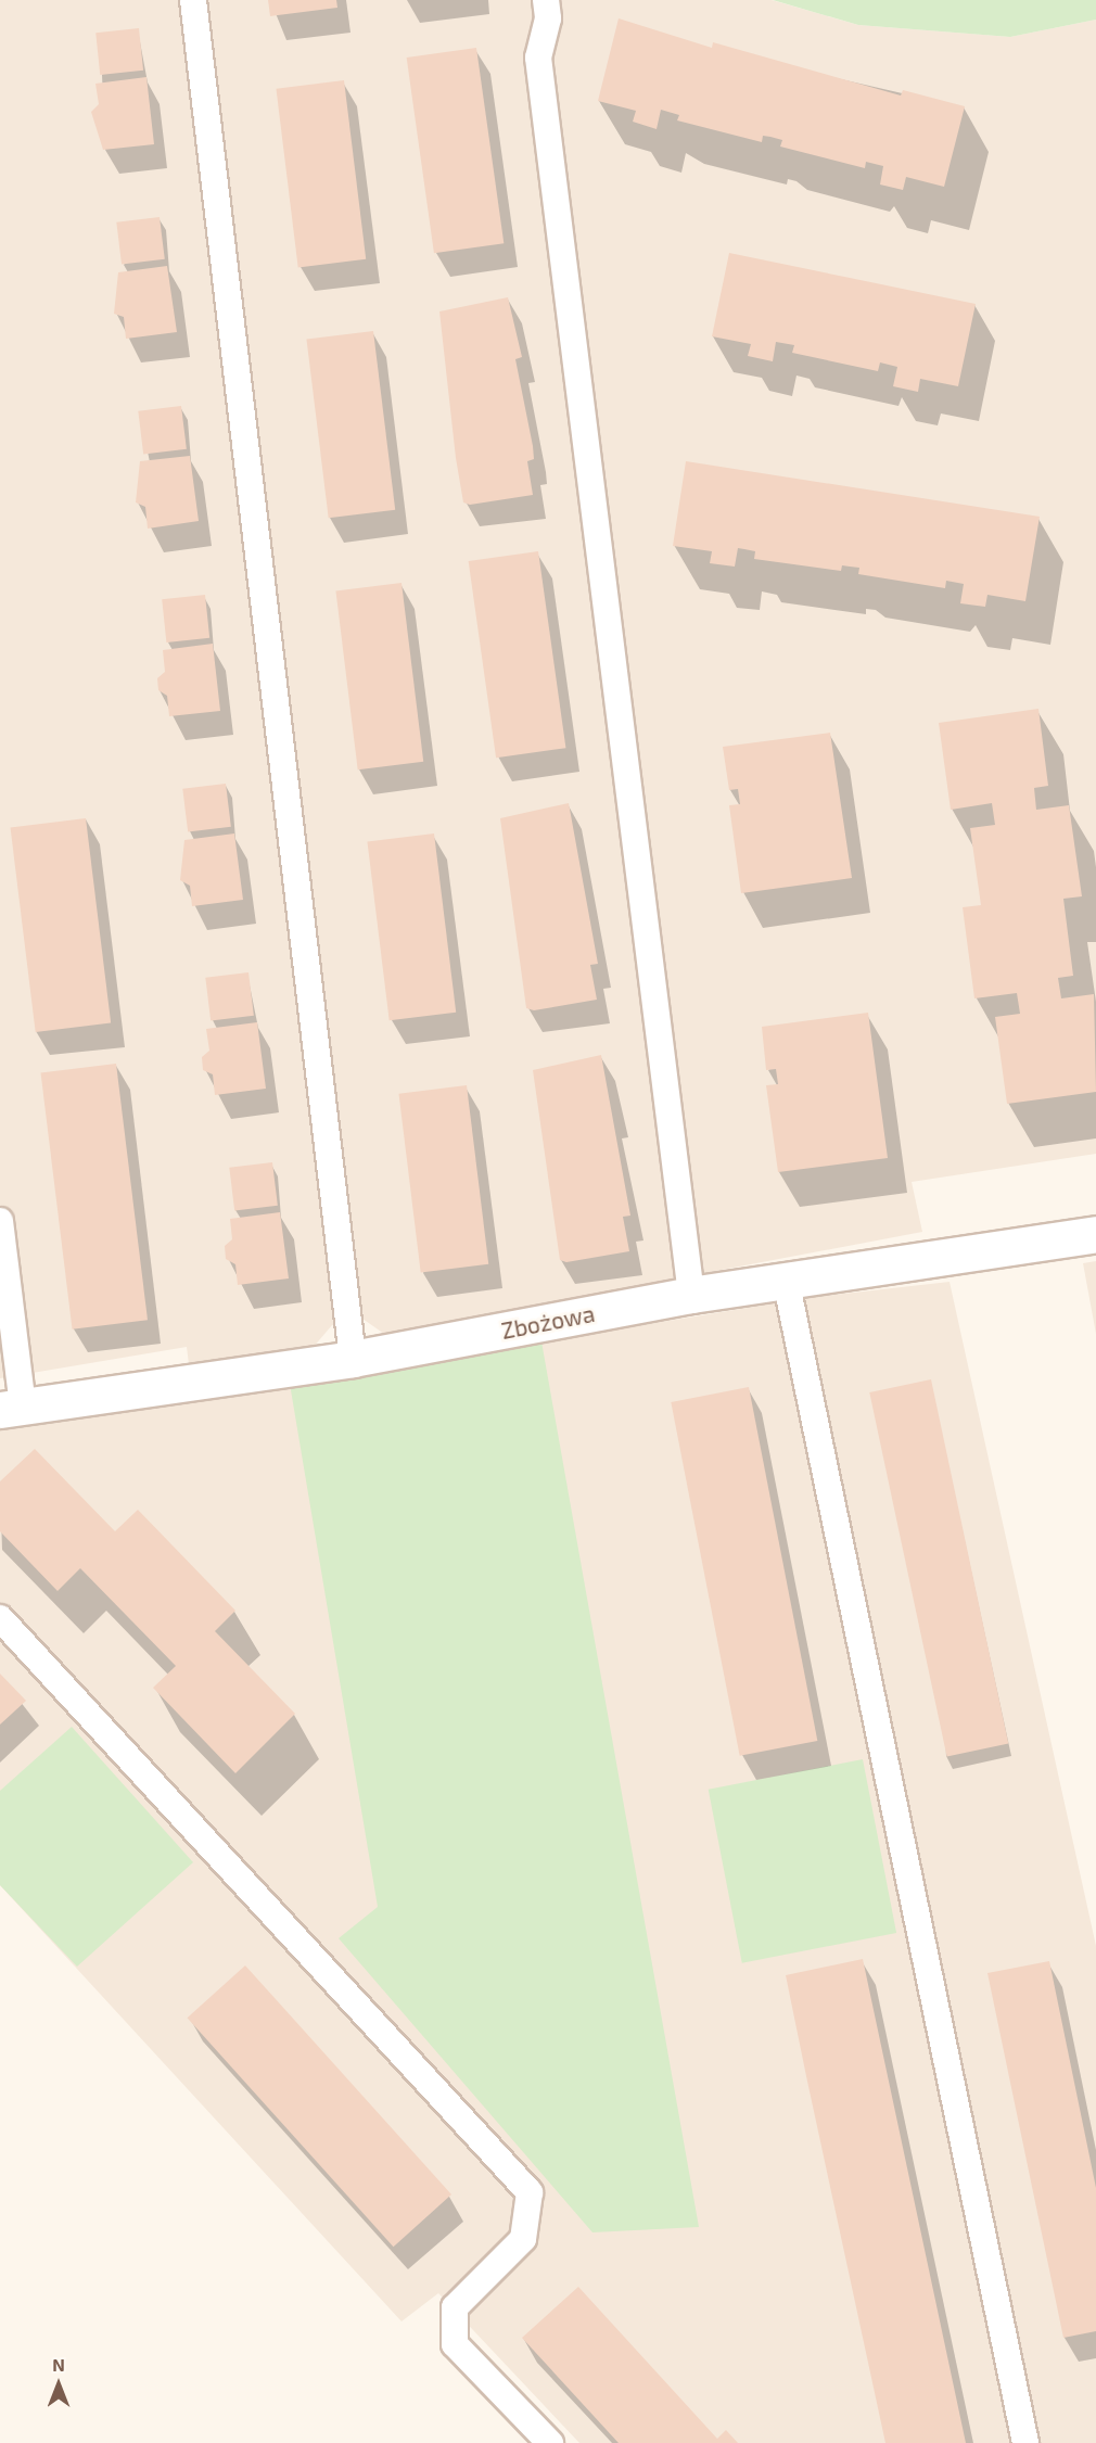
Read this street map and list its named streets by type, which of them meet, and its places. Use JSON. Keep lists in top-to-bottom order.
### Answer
{
  "streets": {
    "street": ["Zbożowa"]
  },
  "north": "top"
}
